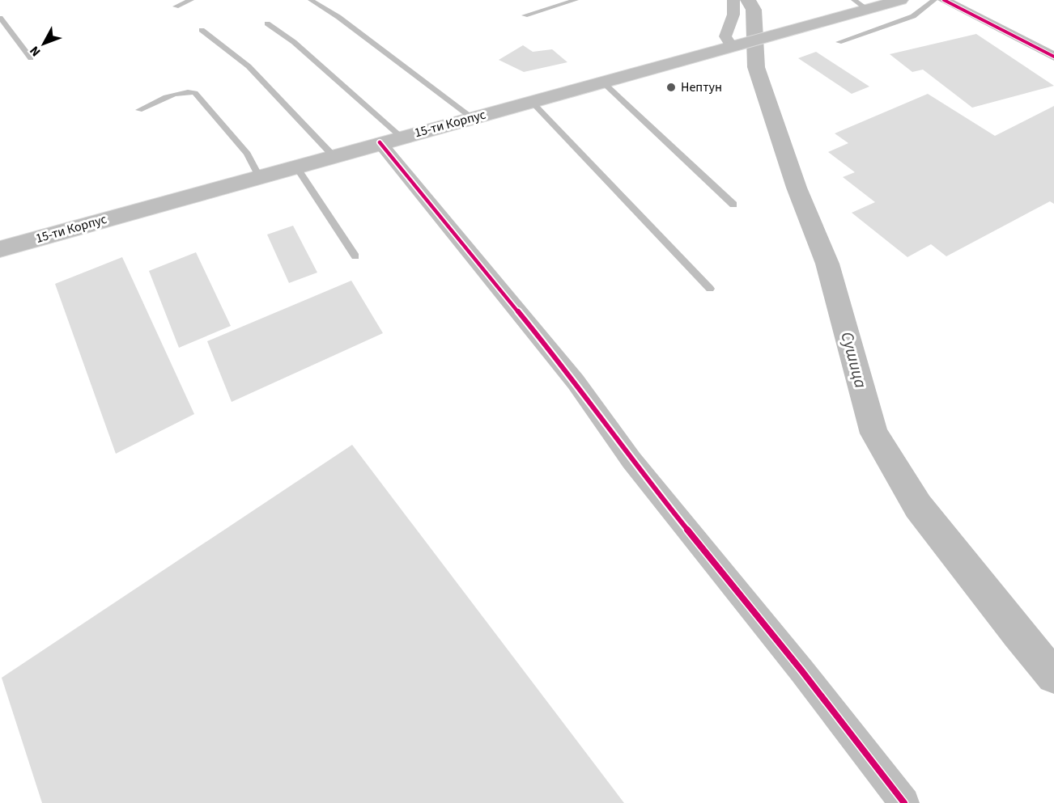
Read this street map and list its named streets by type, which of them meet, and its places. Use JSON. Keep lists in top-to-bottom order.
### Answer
{
  "streets": {
    "main road": ["15-ти Корпус"]
  },
  "water": ["Сушица"],
  "places": ["Нептун"],
  "north": "bottom left"
}
